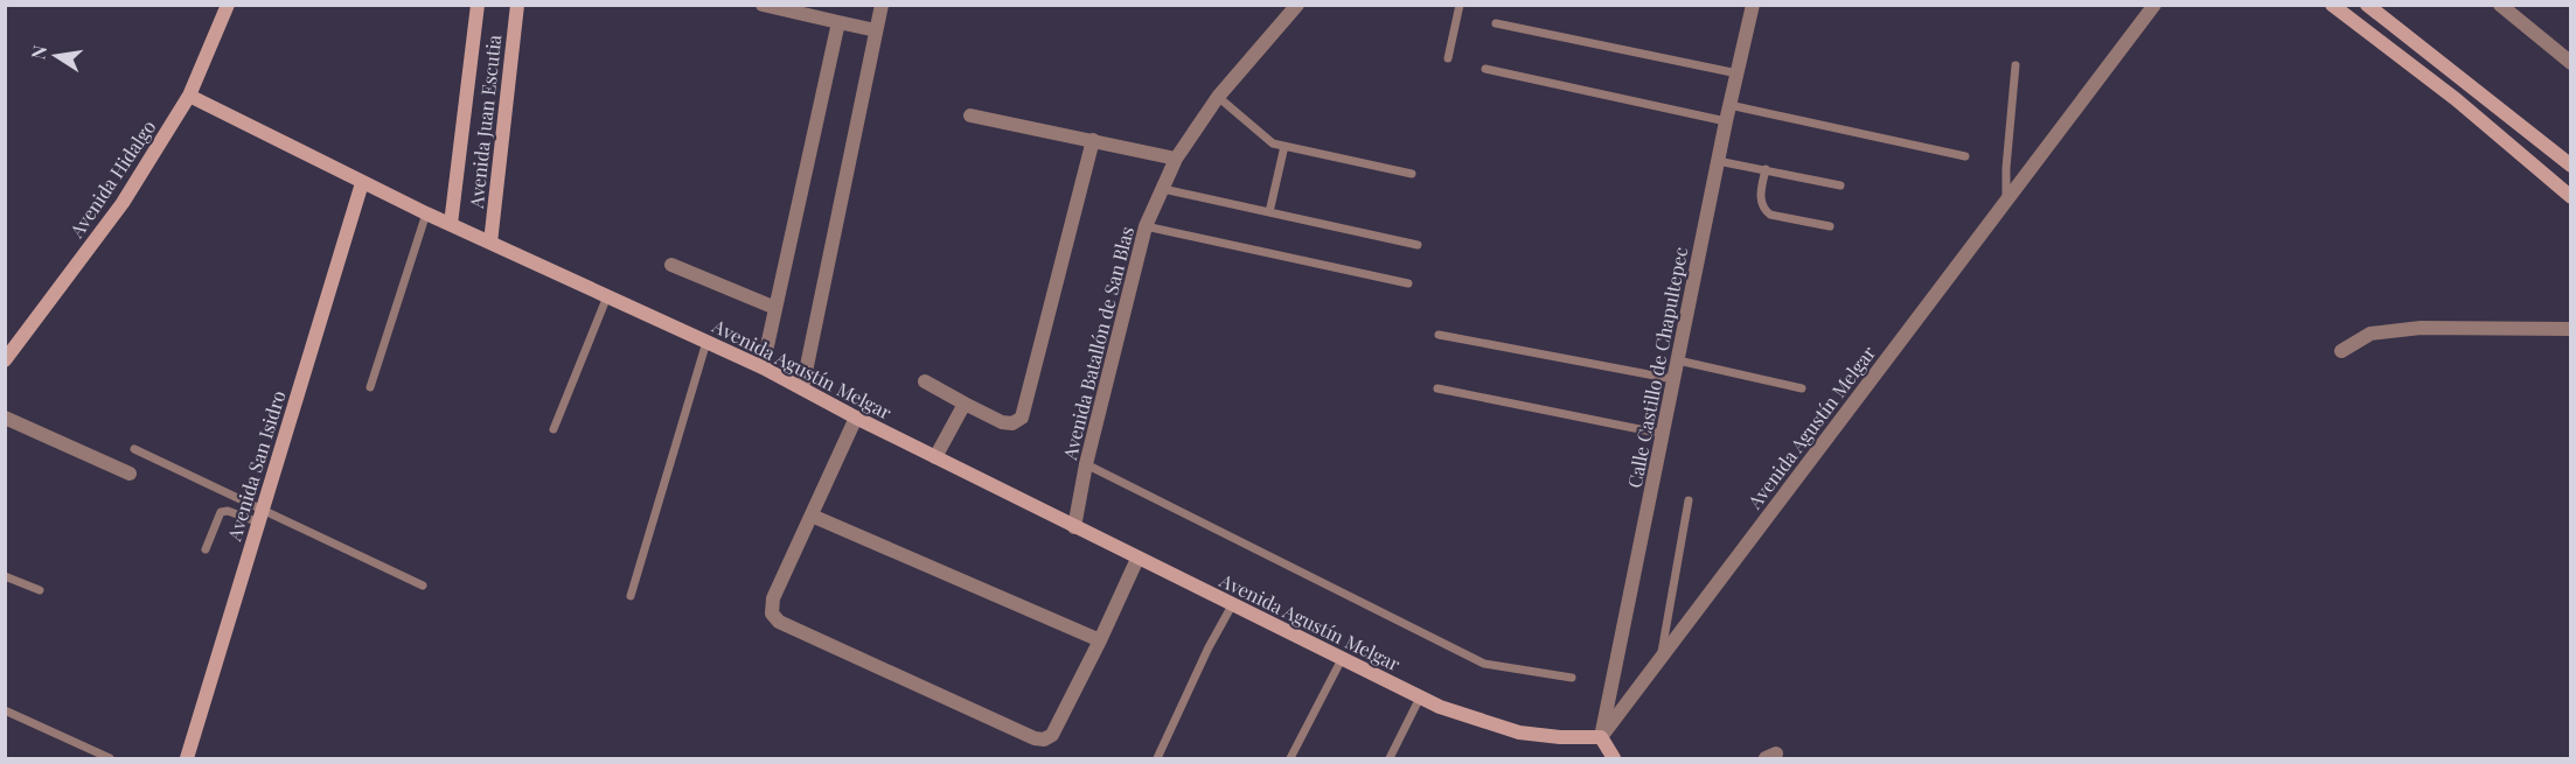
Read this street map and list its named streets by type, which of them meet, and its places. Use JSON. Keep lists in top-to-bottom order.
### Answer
{
  "streets": {
    "main road": [
      "Avenida Juan Escutia",
      "Avenida Hidalgo",
      "Avenida Agustín Melgar",
      "Avenida San Isidro"
    ],
    "street": ["Avenida Batallón de San Blas", "Calle Castillo de Chapultepec"]
  },
  "crossings": [
    ["Avenida Juan Escutia", "Avenida Agustín Melgar"],
    ["Avenida Hidalgo", "Avenida Agustín Melgar"],
    ["Avenida Batallón de San Blas", "Avenida Agustín Melgar"],
    ["Calle Castillo de Chapultepec", "Avenida Agustín Melgar"],
    ["Avenida Agustín Melgar", "Avenida San Isidro"]
  ],
  "north": "left"
}
